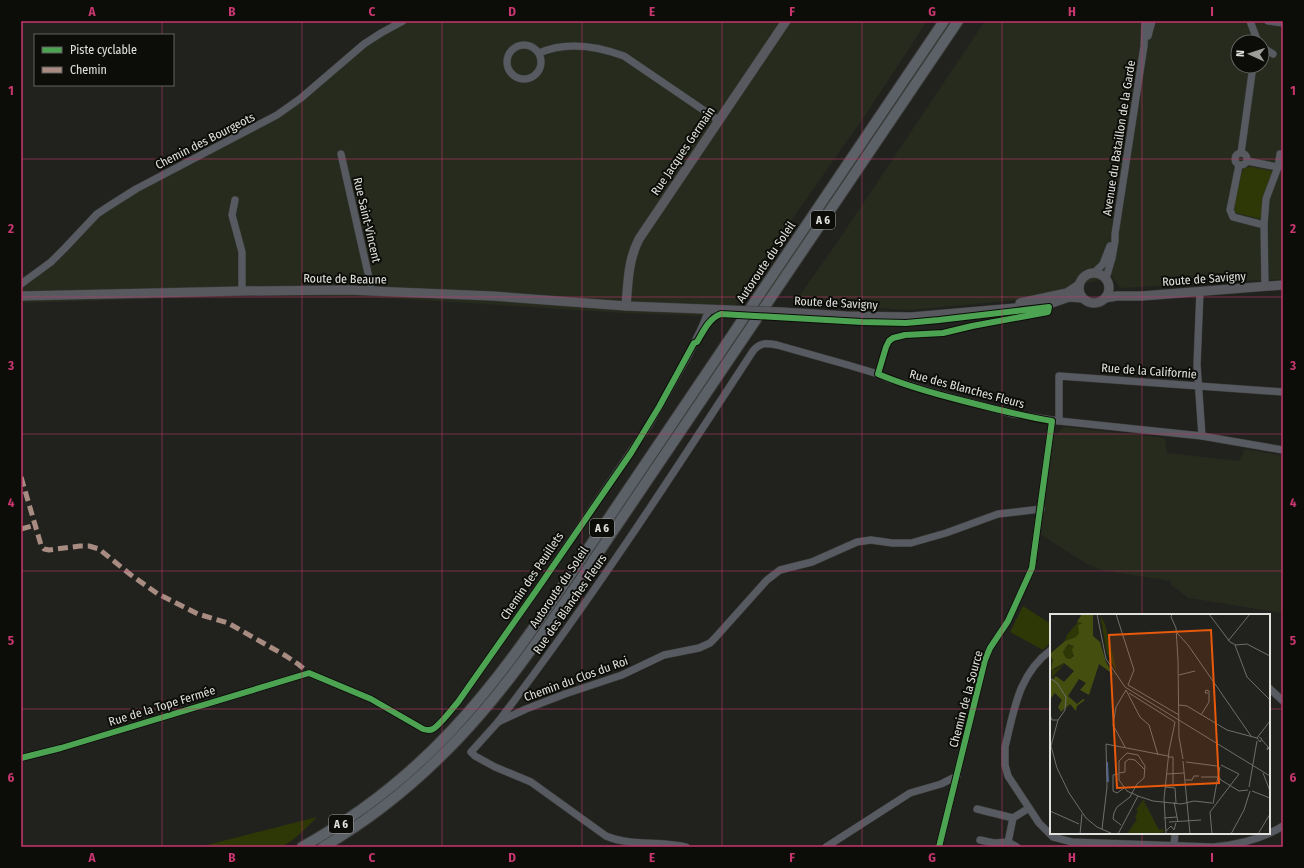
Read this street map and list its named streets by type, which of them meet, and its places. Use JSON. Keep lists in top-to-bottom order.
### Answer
{
  "streets": {
    "highway": ["A 6", "Autoroute du Soleil"],
    "main road": ["Rue Jacques Germain", "Route de Beaune", "Route de Savigny"],
    "street": [
      "Avenue du Bataillon de la Garde",
      "Chemin des Bourgeots",
      "Rue Saint-Vincent",
      "Rue de la Californie",
      "Rue des Blanches Fleurs",
      "Chemin des Peuillets",
      "Chemin du Clos du Roi",
      "Chemin de la Source",
      "Rue de la Tope Fermée"
    ]
  },
  "crossings": [
    ["Avenue du Bataillon de la Garde", "Route de Savigny"],
    ["Rue Jacques Germain", "Route de Beaune"],
    ["Rue Saint-Vincent", "Route de Beaune"],
    ["Route de Beaune", "Route de Savigny"],
    ["Route de Savigny", "Chemin des Peuillets"],
    ["Rue de la Californie", "Rue des Blanches Fleurs"],
    ["Rue de la Californie", "Chemin de la Source"],
    ["Rue des Blanches Fleurs", "Chemin du Clos du Roi"],
    ["Rue des Blanches Fleurs", "Chemin de la Source"],
    ["Chemin des Peuillets", "Rue de la Tope Fermée"],
    ["Chemin du Clos du Roi", "Chemin de la Source"]
  ],
  "legend": ["Piste cyclable", "Chemin"],
  "north": "left",
  "grid": {
    "columns": [
      "A",
      "B",
      "C",
      "D",
      "E",
      "F",
      "G",
      "H",
      "I"
    ],
    "rows": [
      "1",
      "2",
      "3",
      "4",
      "5",
      "6"
    ]
  }
}
